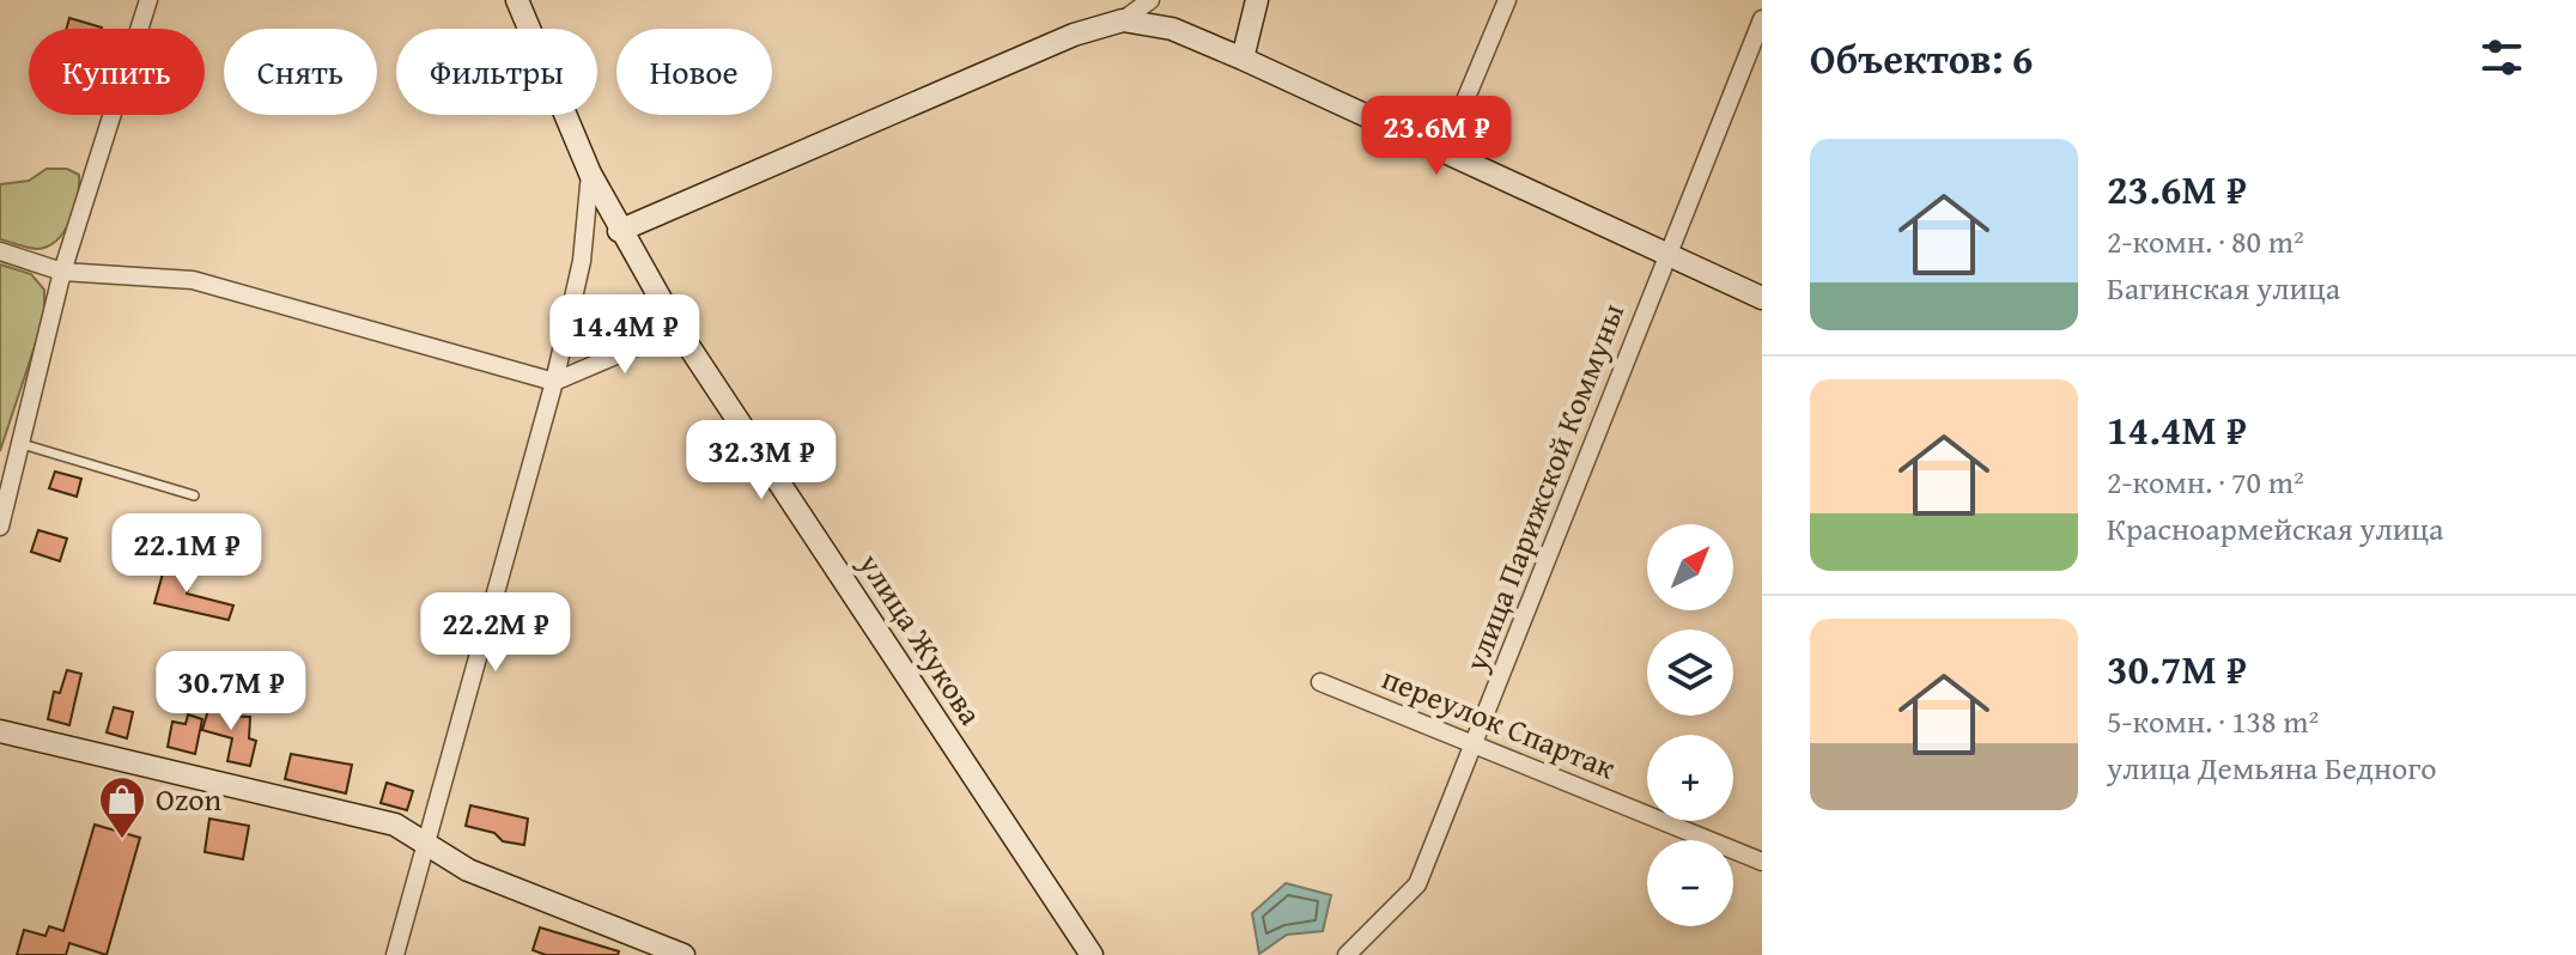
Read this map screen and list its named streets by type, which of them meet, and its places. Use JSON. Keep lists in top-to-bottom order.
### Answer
{
  "streets": {
    "street": ["улица Парижской Коммуны", "улица Жукова", "переулок Спартак"]
  },
  "crossings": [
    ["улица Парижской Коммуны", "переулок Спартак"]
  ],
  "places": {
    "shop": ["Ozon"]
  },
  "north": "top right",
  "page": {
    "heading": "Объектов: 6",
    "chip": [
      "Купить",
      "Снять",
      "Фильтры",
      "Новое"
    ],
    "price": [
      "23.6M ₽",
      "14.4M ₽",
      "32.3M ₽",
      "22.1M ₽",
      "22.2M ₽",
      "30.7M ₽"
    ],
    "list": [
      {
        "name": "23.6M ₽",
        "note": "2-комн. · 80 m² · Багинская улица"
      },
      {
        "name": "14.4M ₽",
        "note": "2-комн. · 70 m² · Красноармейская улица"
      },
      {
        "name": "30.7M ₽",
        "note": "5-комн. · 138 m² · улица Демьяна Бедного"
      }
    ],
    "map_buttons": ["+", "−"]
  }
}
